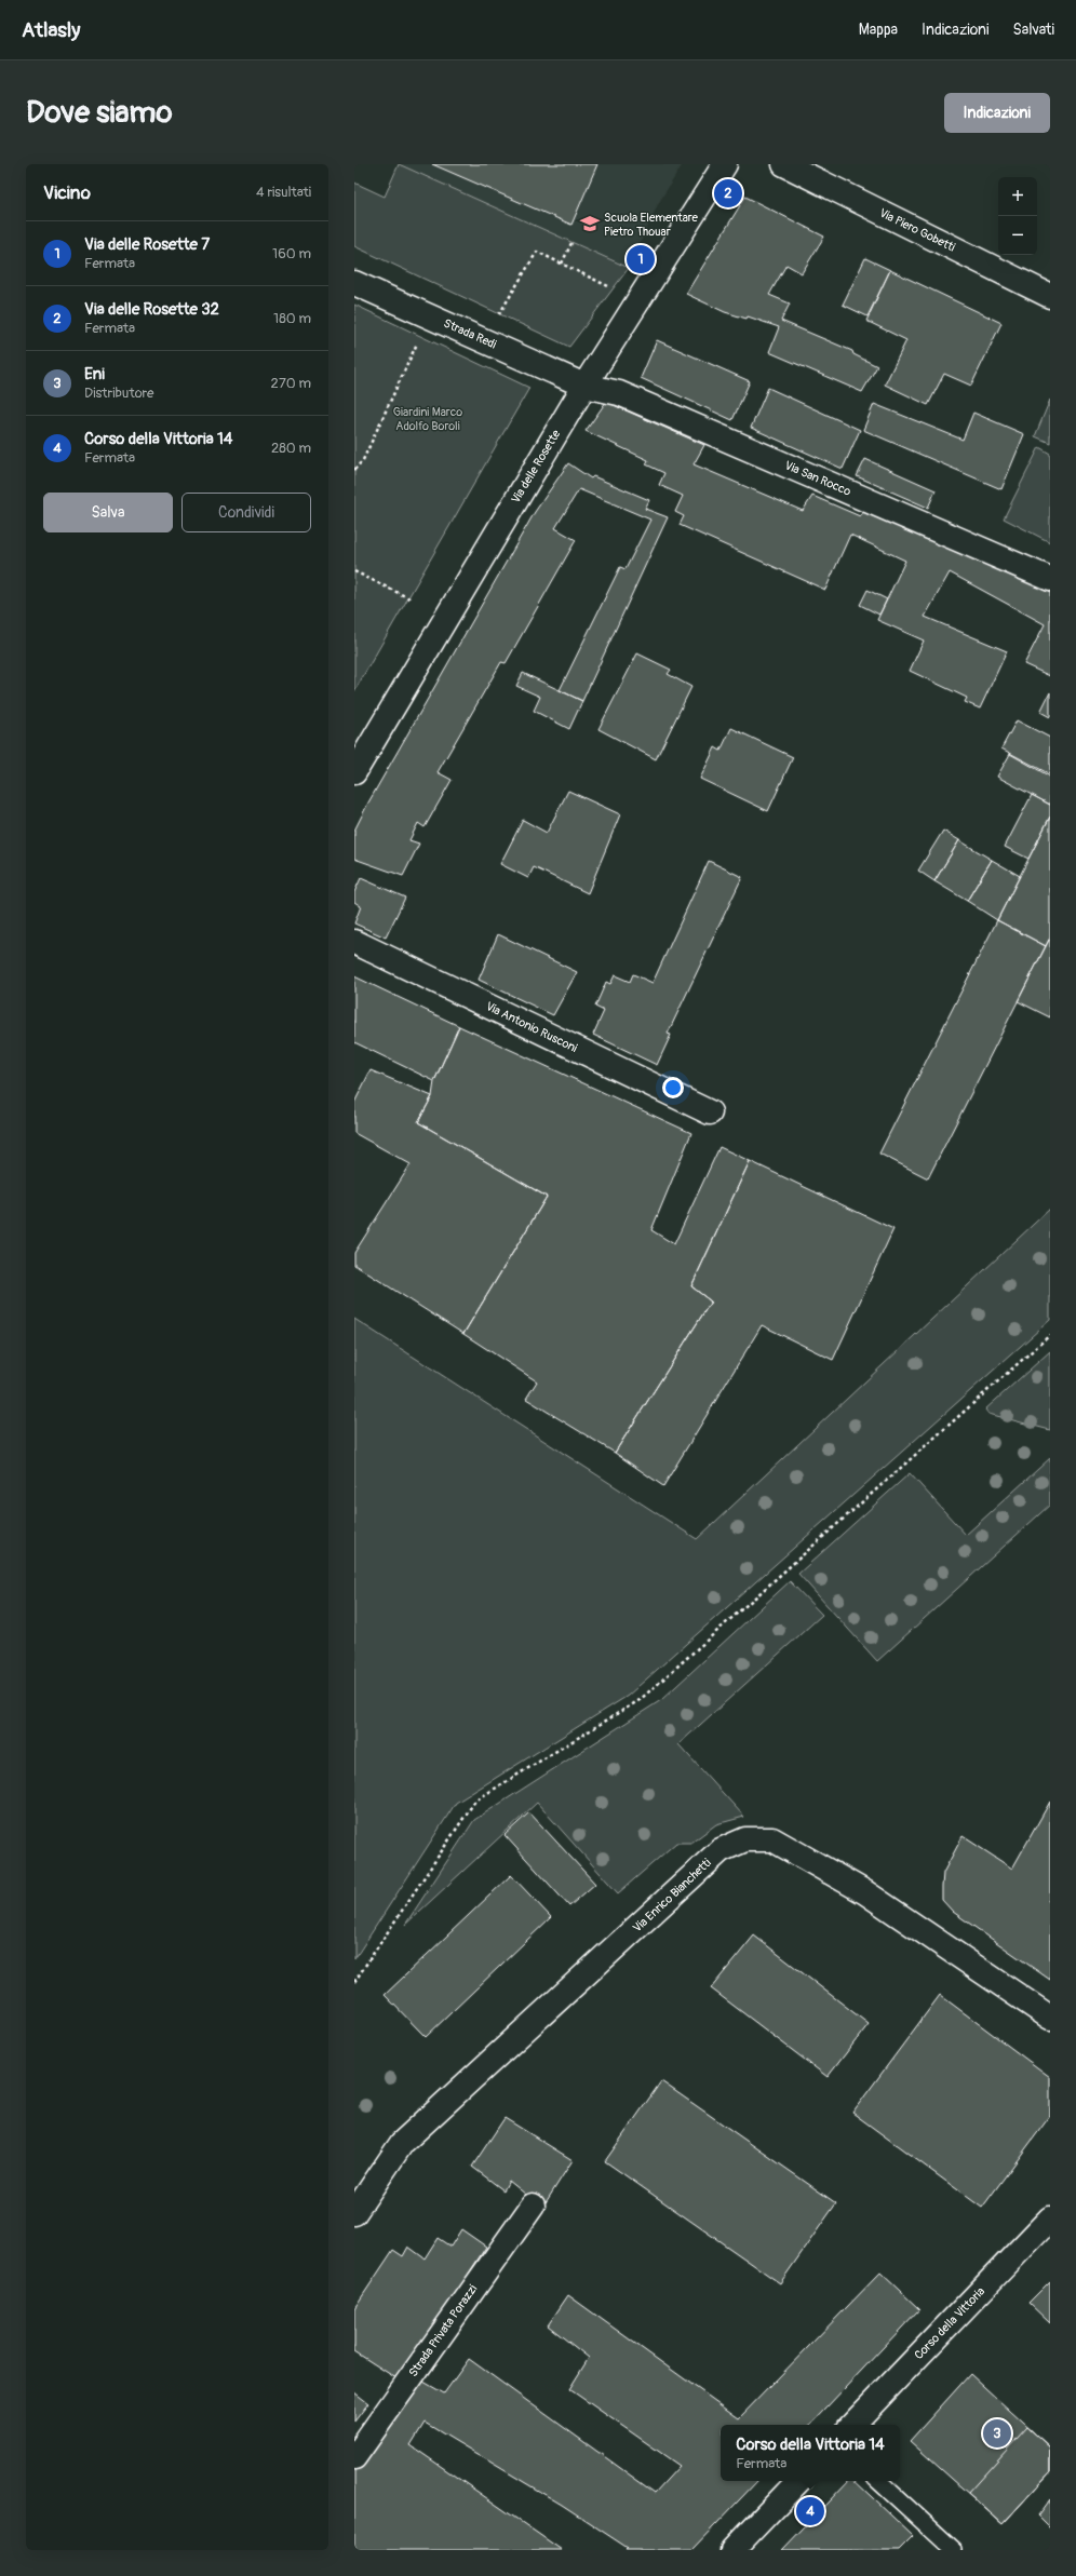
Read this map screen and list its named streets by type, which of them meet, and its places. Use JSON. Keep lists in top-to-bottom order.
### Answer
{
  "streets": {
    "street": [
      "Via Piero Gobetti",
      "Strada Redi",
      "Via delle Rosette",
      "Via San Rocco",
      "Via Antonio Rusconi",
      "Via Enrico Bianchetti",
      "Corso della Vittoria",
      "Strada Privata Porazzi"
    ]
  },
  "crossings": [
    ["Strada Redi", "Via delle Rosette"],
    ["Strada Redi", "Via San Rocco"],
    ["Via delle Rosette", "Via San Rocco"]
  ],
  "parks": ["Giardini Marco Adolfo Boroli"],
  "places": {
    "school or university": ["Scuola Elementare Pietro Thouar"]
  },
  "page": {
    "header": "Atlasly",
    "nav": ["Mappa", "Indicazioni", "Salvati"],
    "buttons": [
      "Indicazioni",
      ["Salva", "Condividi"]
    ],
    "title": "Dove siamo",
    "heading": ["Vicino", "4 risultati"],
    "map_buttons": ["+", "−"],
    "pins": [
      "2",
      "1",
      "3",
      "4"
    ],
    "list": [
      {
        "mark": "1",
        "name": "Via delle Rosette 7",
        "note": "Fermata",
        "value": "160 m"
      },
      {
        "mark": "2",
        "name": "Via delle Rosette 32",
        "note": "Fermata",
        "value": "180 m"
      },
      {
        "mark": "3",
        "name": "Eni",
        "note": "Distributore",
        "value": "270 m"
      },
      {
        "mark": "4",
        "name": "Corso della Vittoria 14",
        "note": "Fermata",
        "value": "280 m"
      }
    ],
    "popup": ["Corso della Vittoria 14", "Fermata"]
  }
}
